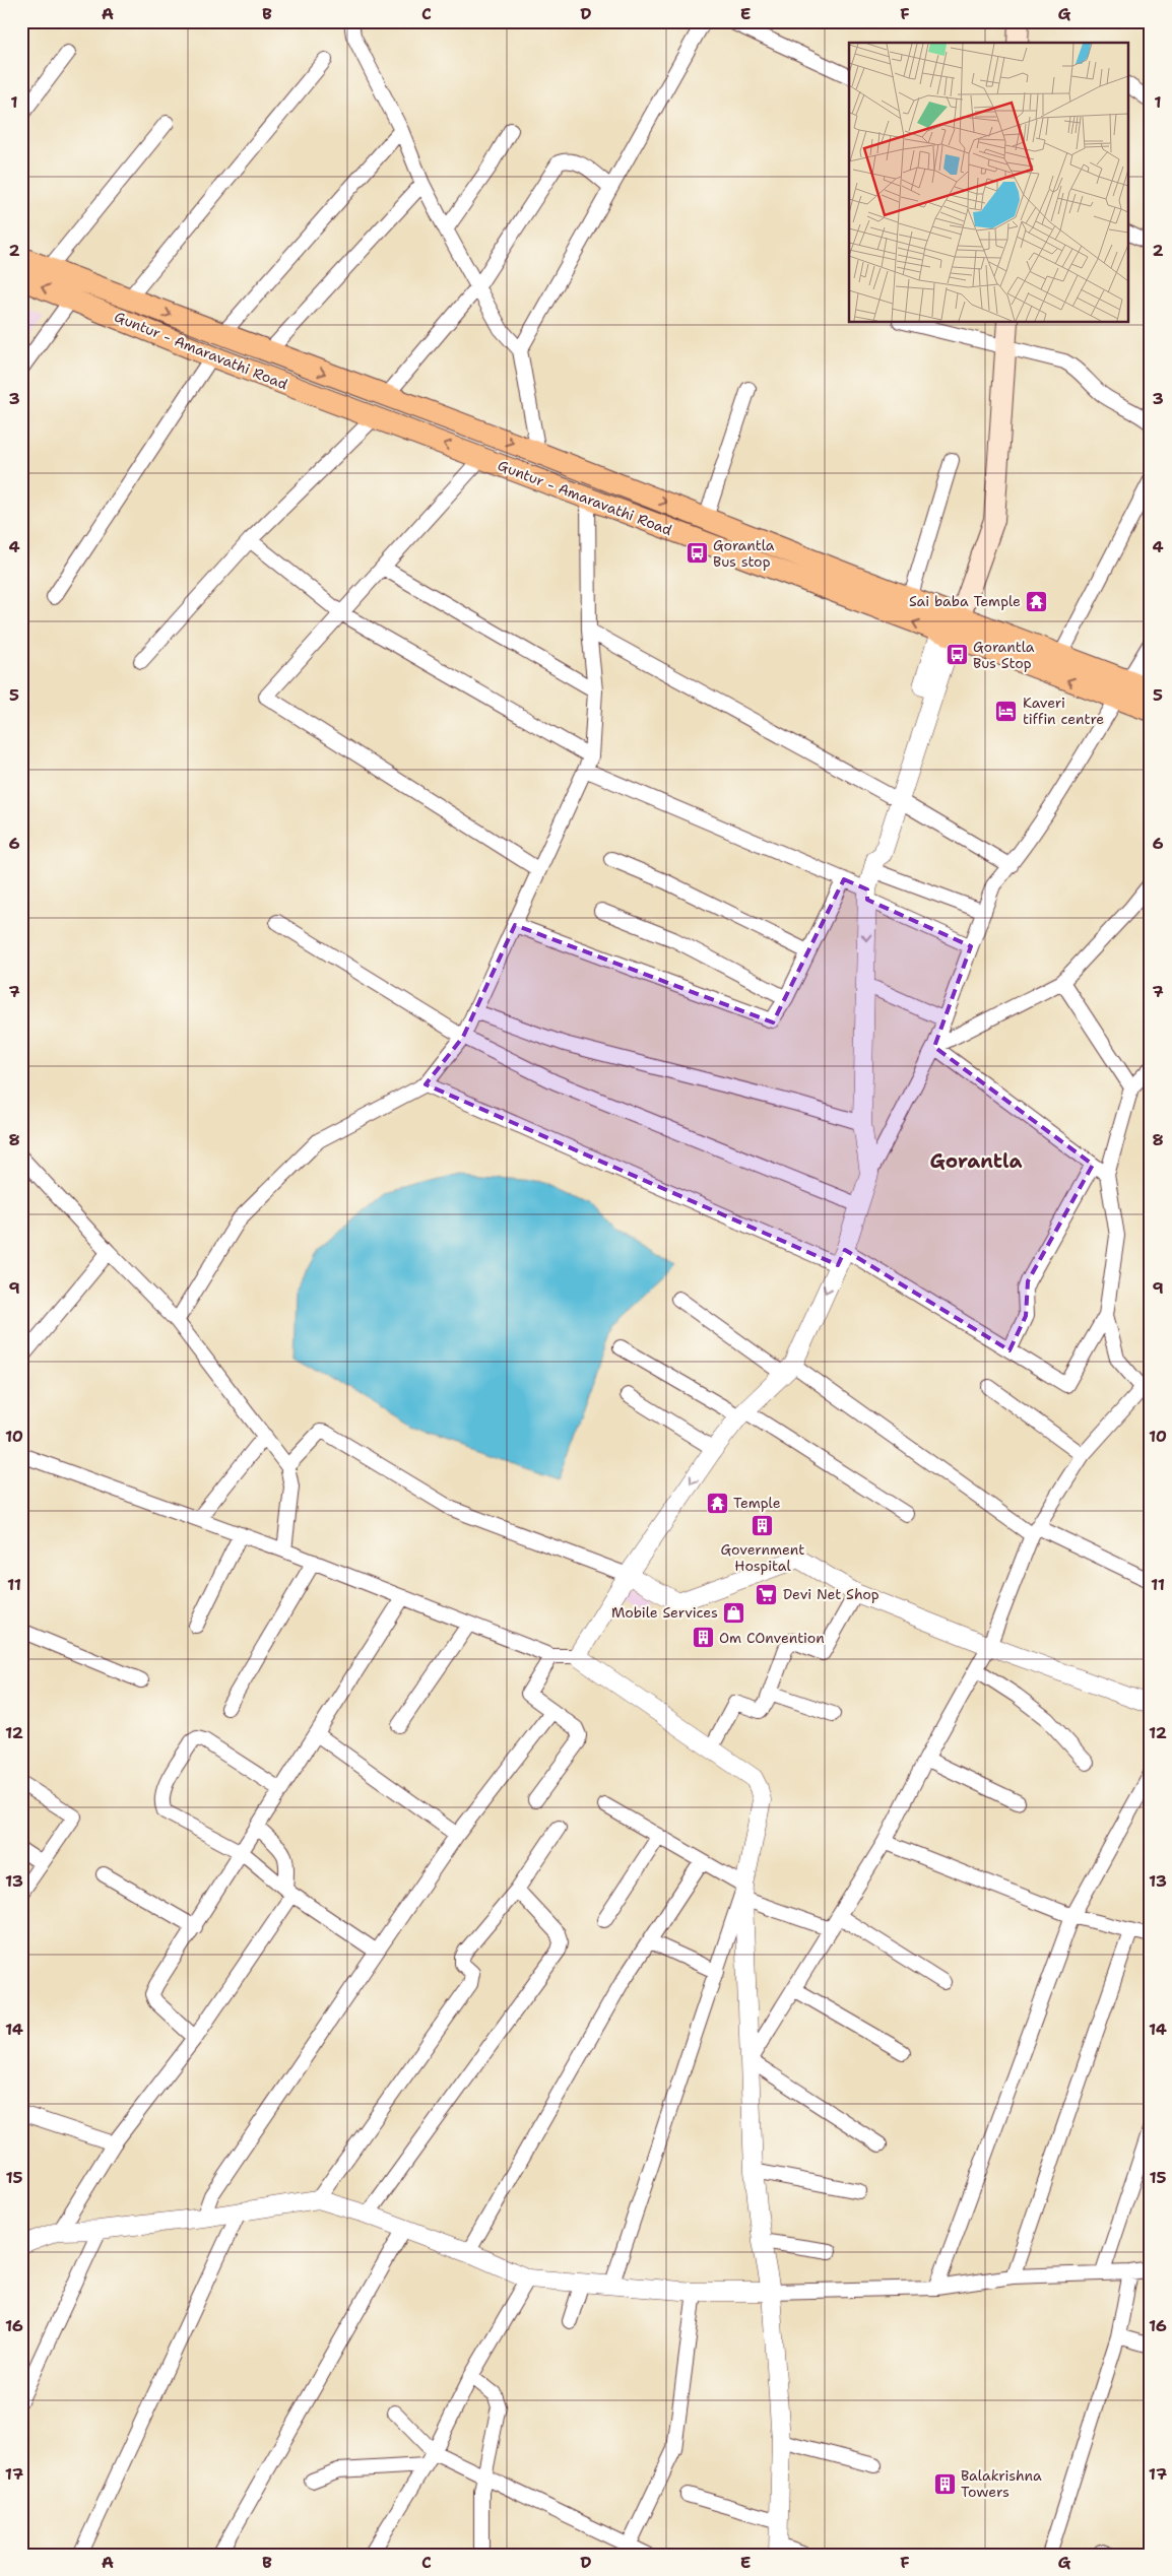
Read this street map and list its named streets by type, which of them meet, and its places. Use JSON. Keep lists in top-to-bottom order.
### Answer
{
  "streets": {
    "main road": ["Guntur - Amaravathi Road"]
  },
  "districts": ["Gorantla"],
  "places": {
    "bus stop": ["Gorantla Bus stop", "Gorantla Bus Stop"],
    "temple": ["Sai baba Temple", "Temple"],
    "hotel": ["Kaveri tiffin centre"],
    "building": ["Government Hospital", "Om COnvention", "Balakrishna Towers"],
    "supermarket": ["Devi Net Shop"],
    "shop": ["Mobile Services"]
  },
  "grid": {
    "columns": [
      "A",
      "B",
      "C",
      "D",
      "E",
      "F",
      "G"
    ],
    "rows": [
      "1",
      "2",
      "3",
      "4",
      "5",
      "6",
      "7",
      "8",
      "9",
      "10",
      "11",
      "12",
      "13",
      "14",
      "15",
      "16",
      "17"
    ]
  }
}
